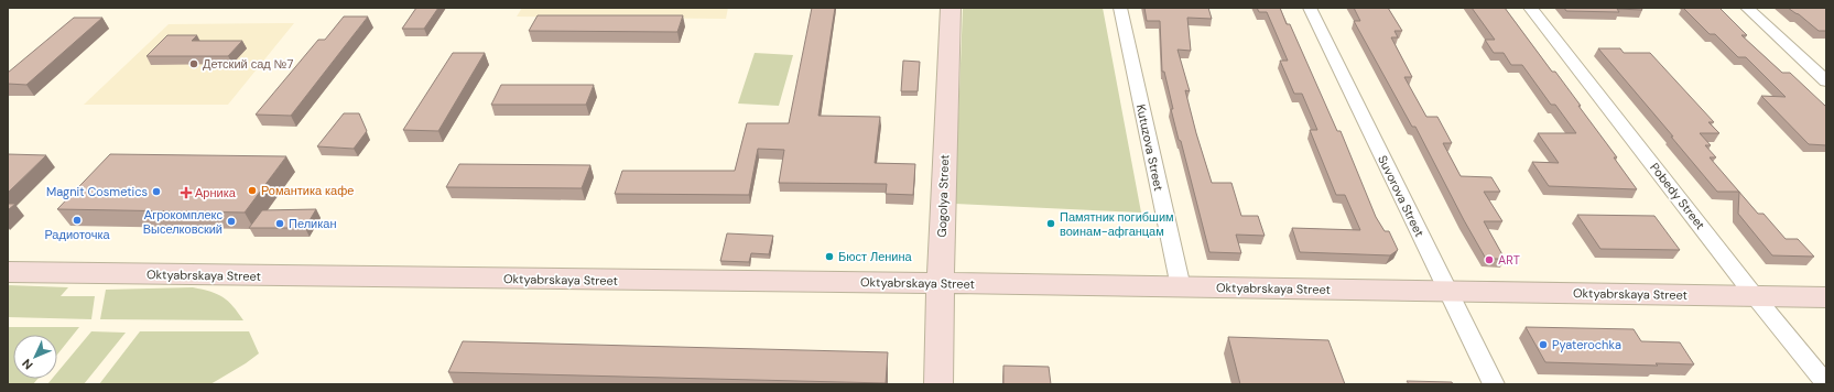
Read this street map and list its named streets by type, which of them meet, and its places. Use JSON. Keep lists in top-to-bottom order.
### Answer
{
  "streets": {
    "main road": ["Gogolya Street", "Oktyabrskaya Street"],
    "street": ["Kutuzova Street", "Suvorova Street", "Pobedy Street"]
  },
  "crossings": [
    ["Kutuzova Street", "Oktyabrskaya Street"],
    ["Gogolya Street", "Oktyabrskaya Street"],
    ["Suvorova Street", "Oktyabrskaya Street"],
    ["Pobedy Street", "Oktyabrskaya Street"]
  ],
  "places": {
    "other": [
      "Детский сад №7",
      "Романтика кафе",
      "Magnit Cosmetics",
      "Радиоточка",
      "Агрокомплекс Выселковский",
      "Пеликан",
      "Памятник погибшим воинам-афганцам",
      "Бюст Ленина",
      "ART",
      "Pyaterochka"
    ],
    "health": ["Арника"]
  },
  "north": "bottom left"
}
